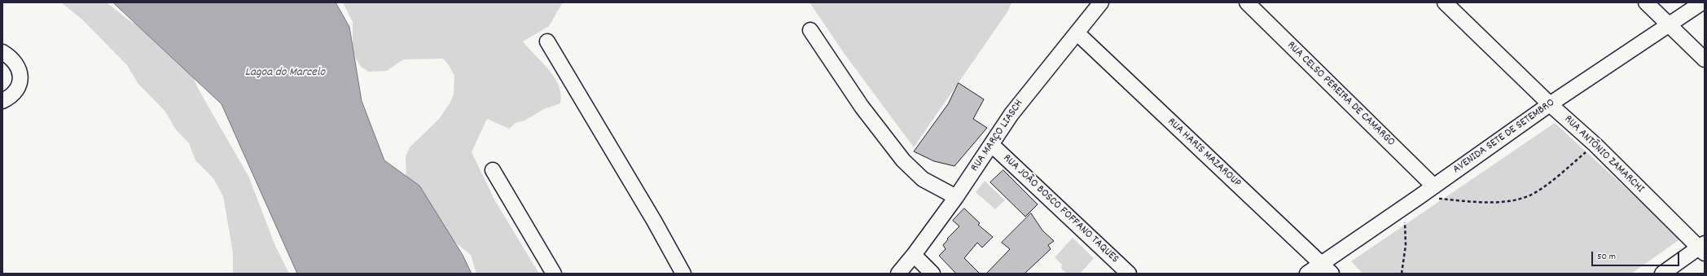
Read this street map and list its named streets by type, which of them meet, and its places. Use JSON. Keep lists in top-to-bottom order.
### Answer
{
  "streets": {
    "street": [
      "RUA CELSO PEREIRA DE CAMARGO",
      "RUA MARÇO LIASCH",
      "AVENIDA SETE DE SETEMBRO",
      "RUA HARIS MAZAROUP",
      "RUA ANTÔNIO ZAMARCHI",
      "RUA JOÃO BOSCO FOFFANO TAQUES"
    ]
  },
  "crossings": [
    ["RUA CELSO PEREIRA DE CAMARGO", "AVENIDA SETE DE SETEMBRO"],
    ["RUA MARÇO LIASCH", "RUA HARIS MAZAROUP"],
    ["RUA MARÇO LIASCH", "RUA JOÃO BOSCO FOFFANO TAQUES"],
    ["AVENIDA SETE DE SETEMBRO", "RUA HARIS MAZAROUP"],
    ["AVENIDA SETE DE SETEMBRO", "RUA ANTÔNIO ZAMARCHI"]
  ],
  "water": ["Lagoa do Marcelo"],
  "scale_bar": "50 m"
}
